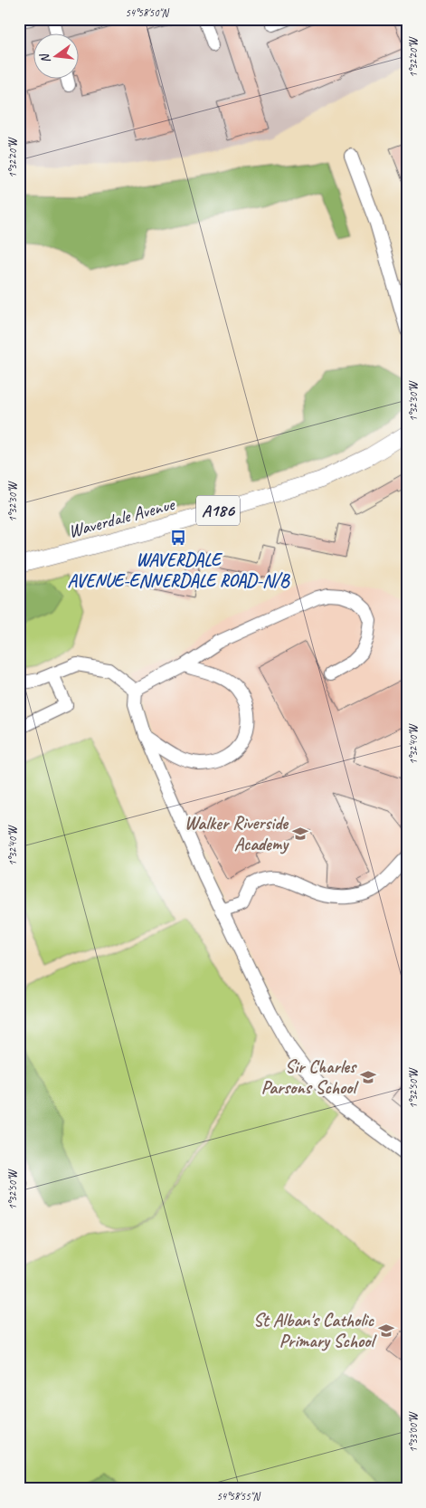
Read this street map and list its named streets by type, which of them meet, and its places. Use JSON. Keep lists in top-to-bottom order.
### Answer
{
  "streets": {
    "main road": ["A186", "Waverdale Avenue"]
  },
  "places": {
    "bus stop": ["WAVERDALE AVENUE-ENNERDALE ROAD-N/B"],
    "school or university": ["Walker Riverside Academy", "Sir Charles Parsons School", "St Alban's Catholic Primary School"]
  },
  "north": "left",
  "coordinates": [
    "54°58'50\"N",
    "1°32'20\"W",
    "1°32'30\"W",
    "1°32'40\"W",
    "1°32'50\"W",
    "1°33'00\"W",
    "54°58'55\"N"
  ]
}
